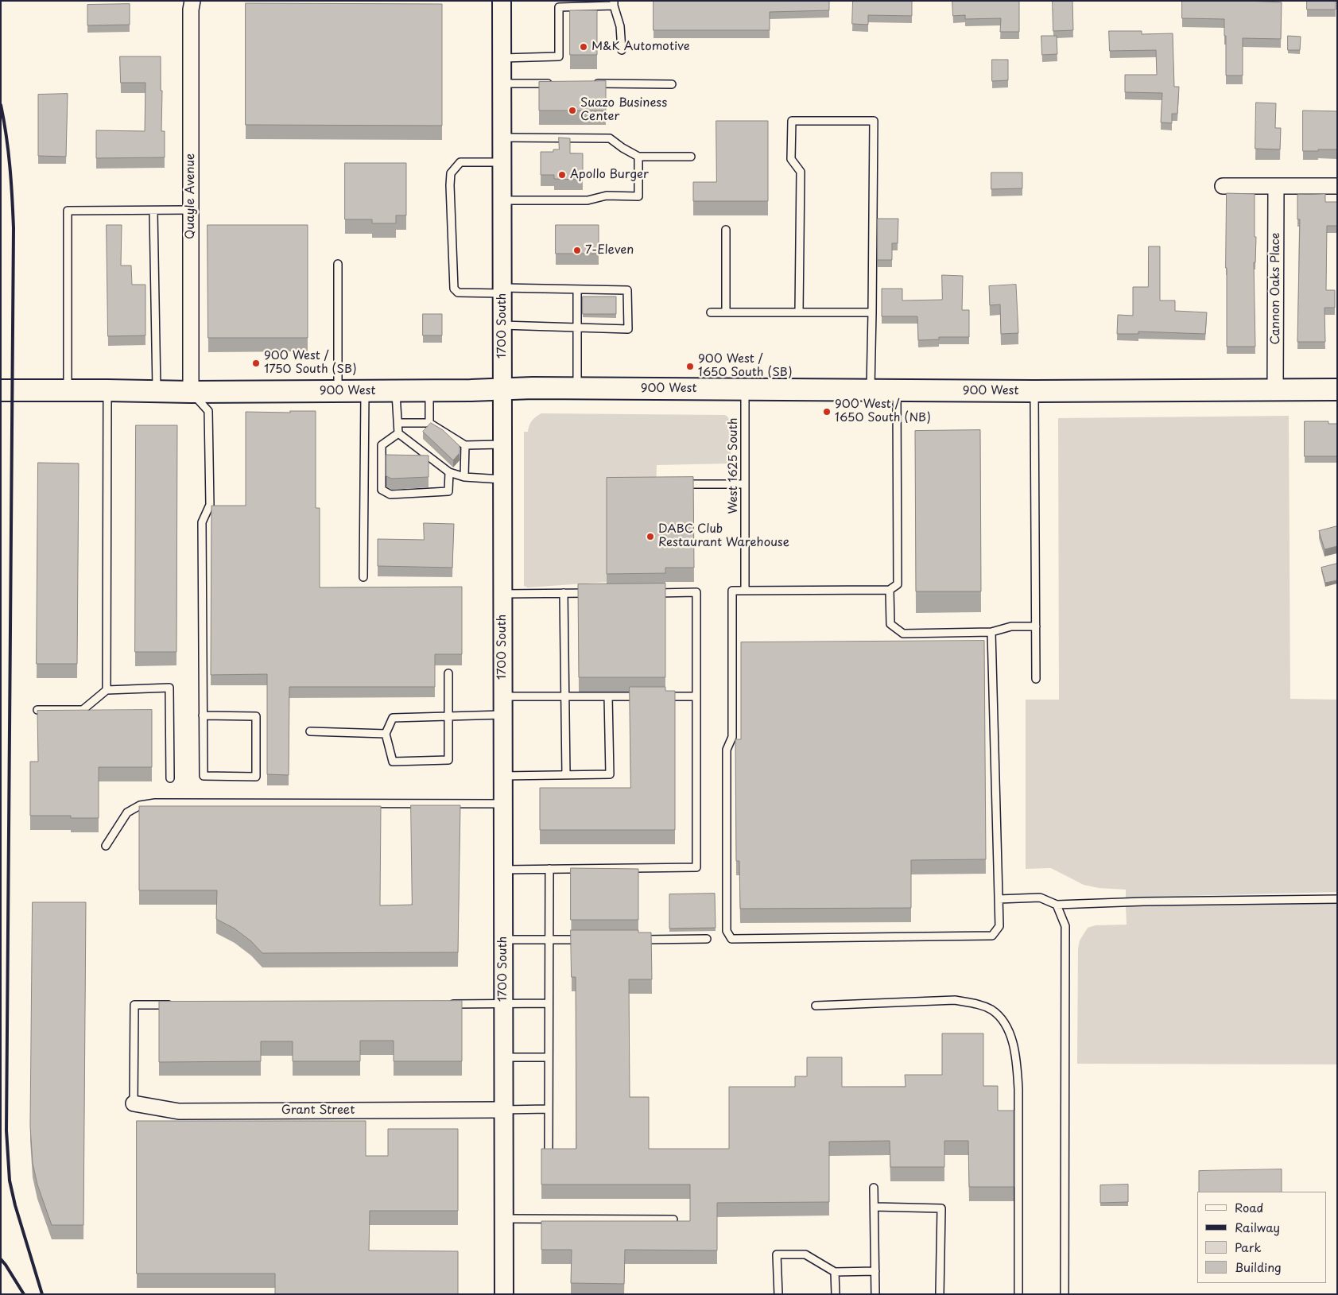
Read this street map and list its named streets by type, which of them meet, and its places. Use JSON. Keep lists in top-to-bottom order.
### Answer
{
  "streets": {
    "main road": ["900 West"],
    "street": [
      "Quayle Avenue",
      "Cannon Oaks Place",
      "1700 South",
      "Grant Street"
    ],
    "lane": ["West 1625 South"]
  },
  "crossings": [
    ["Quayle Avenue", "900 West"],
    ["Cannon Oaks Place", "900 West"],
    ["1700 South", "900 West"],
    ["1700 South", "Grant Street"],
    ["900 West", "West 1625 South"]
  ],
  "places": [
    "M&K Automotive",
    "Suazo Business Center",
    "Apollo Burger",
    "7-Eleven",
    "900 West / 1750 South (SB)",
    "900 West / 1650 South (SB)",
    "900 West / 1650 South (NB)",
    "DABC Club Restaurant Warehouse"
  ],
  "legend": [
    "Road",
    "Railway",
    "Park",
    "Building"
  ]
}
